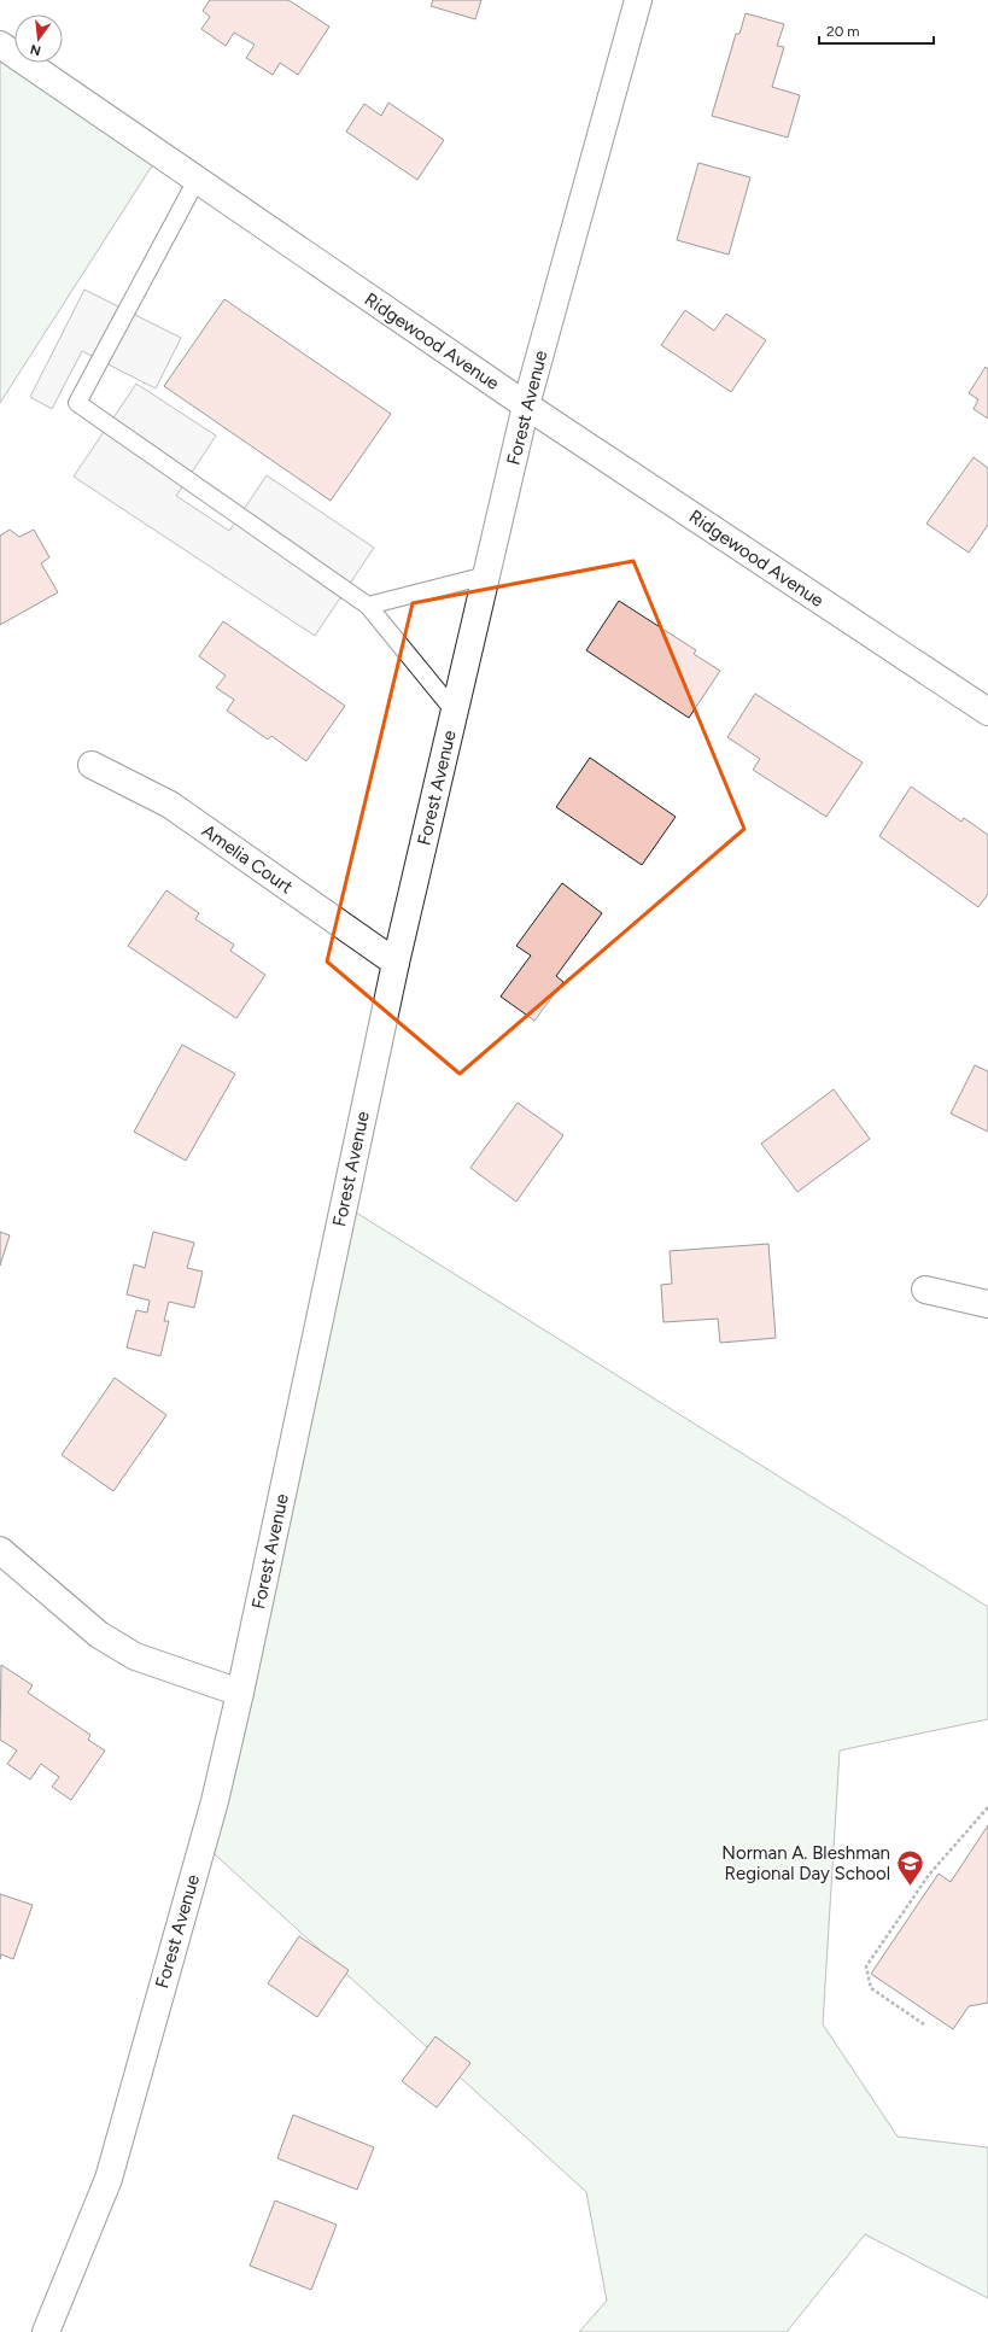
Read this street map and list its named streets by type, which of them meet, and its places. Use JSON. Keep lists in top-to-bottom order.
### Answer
{
  "streets": {
    "main road": ["Ridgewood Avenue", "Forest Avenue", "Amelia Court"]
  },
  "crossings": [
    ["Ridgewood Avenue", "Forest Avenue"],
    ["Forest Avenue", "Amelia Court"]
  ],
  "places": {
    "school or university": ["Norman A. Bleshman Regional Day School"]
  },
  "scale_bar": "20 m",
  "north": "bottom"
}
